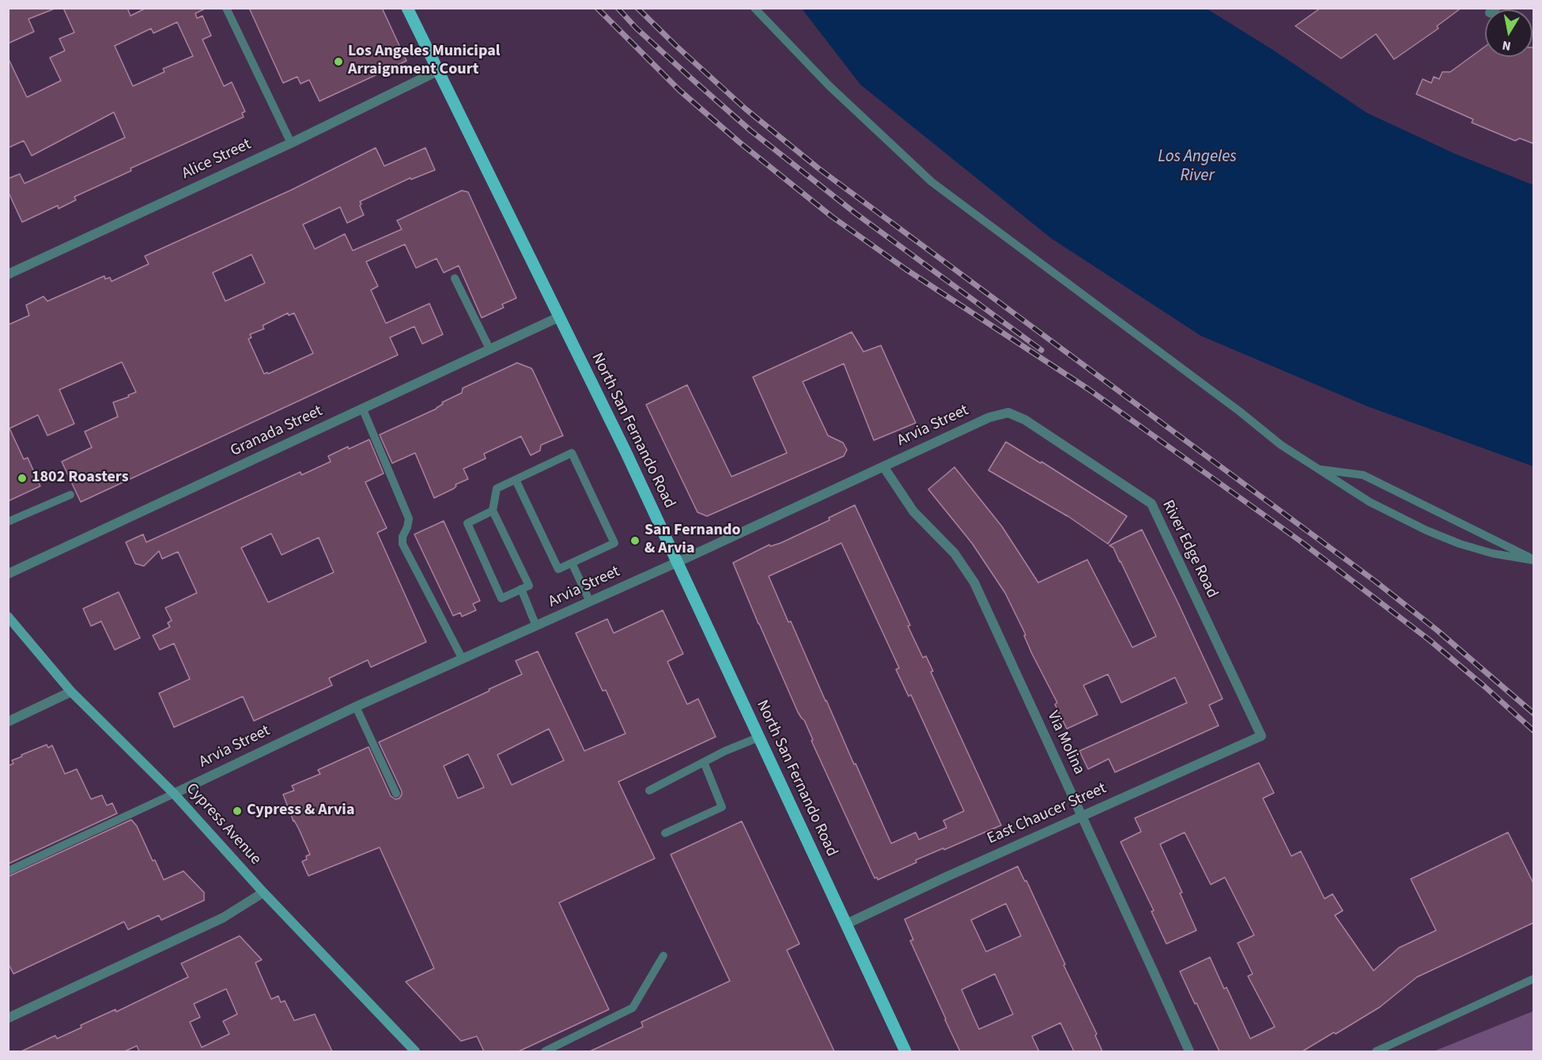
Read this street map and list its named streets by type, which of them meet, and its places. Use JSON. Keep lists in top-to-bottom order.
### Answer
{
  "streets": {
    "main road": ["North San Fernando Road"],
    "street": [
      "Alice Street",
      "Arvia Street",
      "Granada Street",
      "River Edge Road",
      "Via Molina",
      "East Chaucer Street",
      "Cypress Avenue"
    ]
  },
  "crossings": [
    ["Alice Street", "North San Fernando Road"],
    ["Arvia Street", "North San Fernando Road"],
    ["Arvia Street", "River Edge Road"],
    ["Arvia Street", "Via Molina"],
    ["Arvia Street", "Cypress Avenue"],
    ["North San Fernando Road", "Granada Street"],
    ["North San Fernando Road", "East Chaucer Street"],
    ["River Edge Road", "East Chaucer Street"],
    ["Via Molina", "East Chaucer Street"]
  ],
  "water": ["Los Angeles River"],
  "places": [
    "Los Angeles Municipal Arraignment Court",
    "1802 Roasters",
    "San Fernando & Arvia",
    "Cypress & Arvia"
  ],
  "north": "bottom"
}
